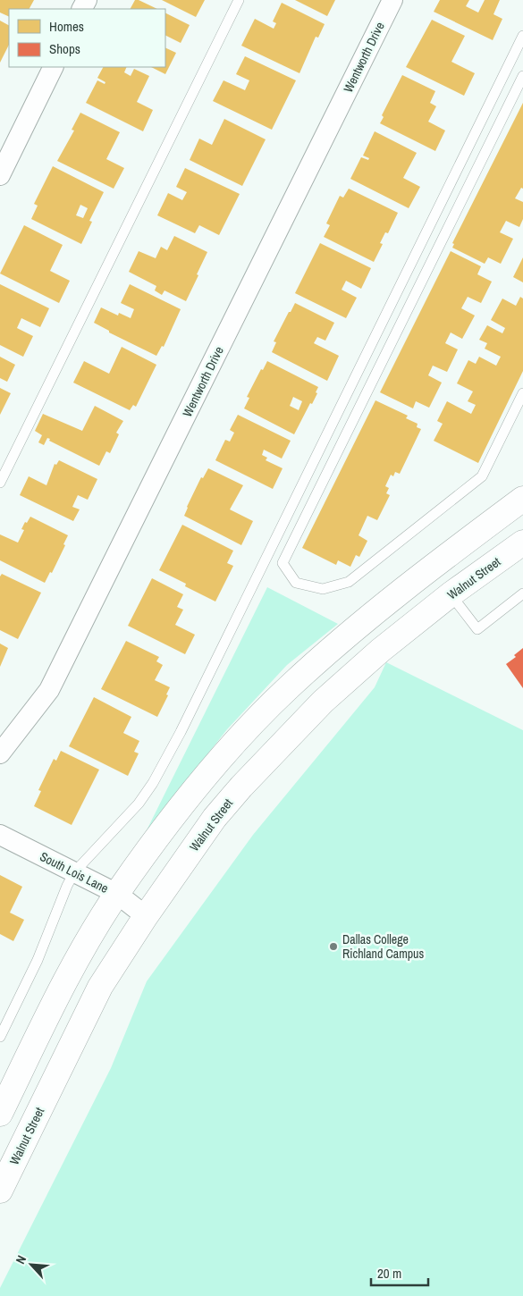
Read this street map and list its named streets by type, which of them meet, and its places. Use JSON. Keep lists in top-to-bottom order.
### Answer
{
  "streets": {
    "main road": ["Walnut Street"],
    "street": ["Wentworth Drive", "South Lois Lane"]
  },
  "crossings": [
    ["Walnut Street", "South Lois Lane"]
  ],
  "places": ["Dallas College Richland Campus"],
  "legend": ["Homes", "Shops"],
  "scale_bar": "20 m",
  "north": "top left"
}
